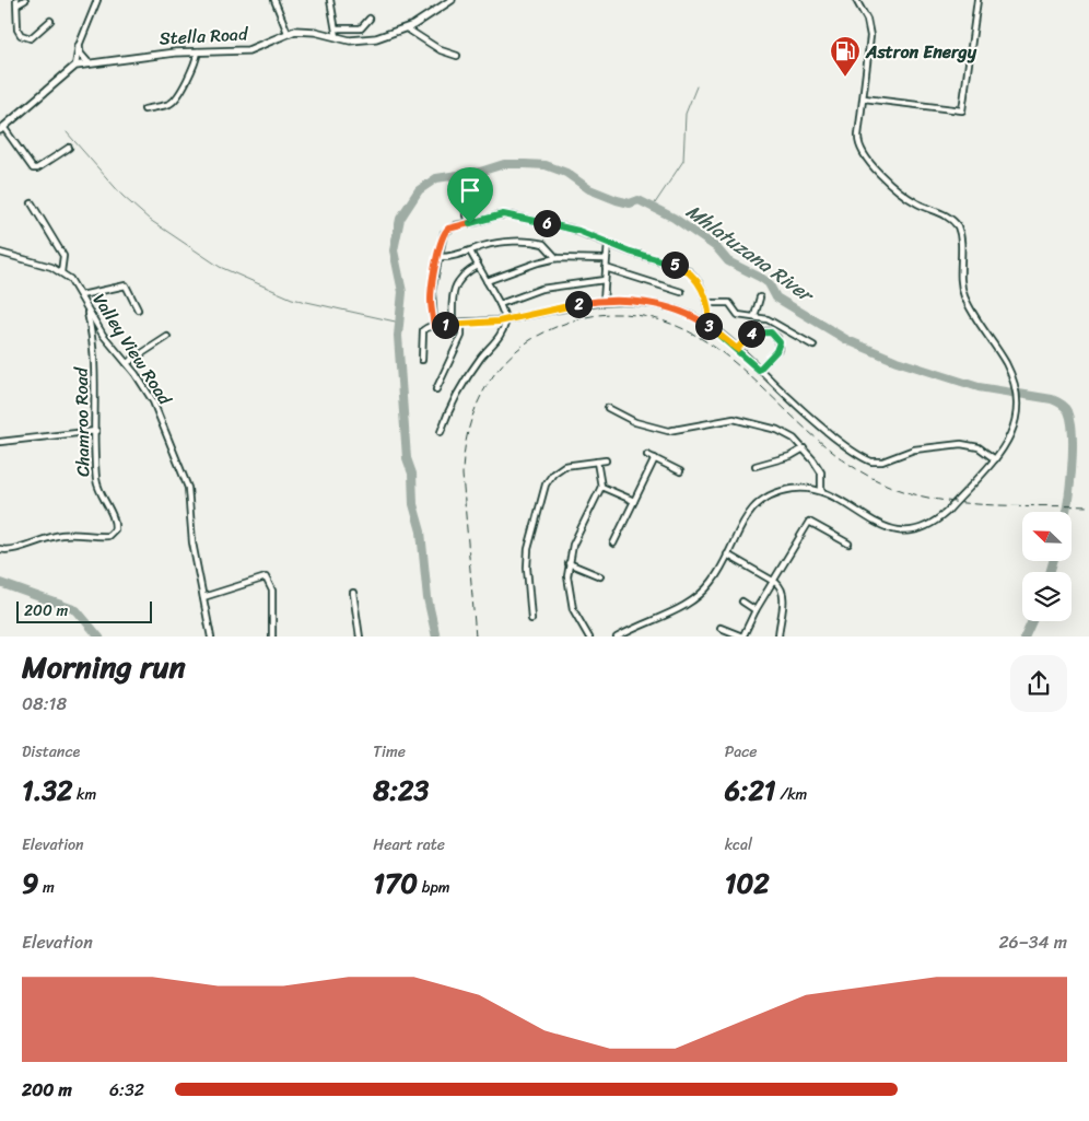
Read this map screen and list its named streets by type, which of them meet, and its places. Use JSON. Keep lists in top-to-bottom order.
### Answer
{
  "streets": {
    "main road": ["Stella Road"],
    "street": ["Valley View Road", "Chamroo Road"]
  },
  "crossings": [
    ["Valley View Road", "Chamroo Road"]
  ],
  "water": ["Mhlatuzana River"],
  "places": {
    "fuel station": ["Astron Energy"]
  },
  "scale_bar": "200 m",
  "north": "top left",
  "page": {
    "pins": [
      "6",
      "5",
      "2",
      "1",
      "3",
      "4"
    ],
    "scale": "200 m",
    "heading": ["Morning run", "08:18"],
    "stats": [
      ["Distance", "1.32 km"],
      ["Time", "8:23"],
      ["Pace", "6:21 /km"],
      ["Elevation", "9 m"],
      ["Heart rate", "170 bpm"],
      ["kcal", "102"]
    ],
    "chart": ["Elevation", "26–34 m"],
    "list": [
      {
        "name": "200 m",
        "note": "6:32"
      }
    ]
  }
}
